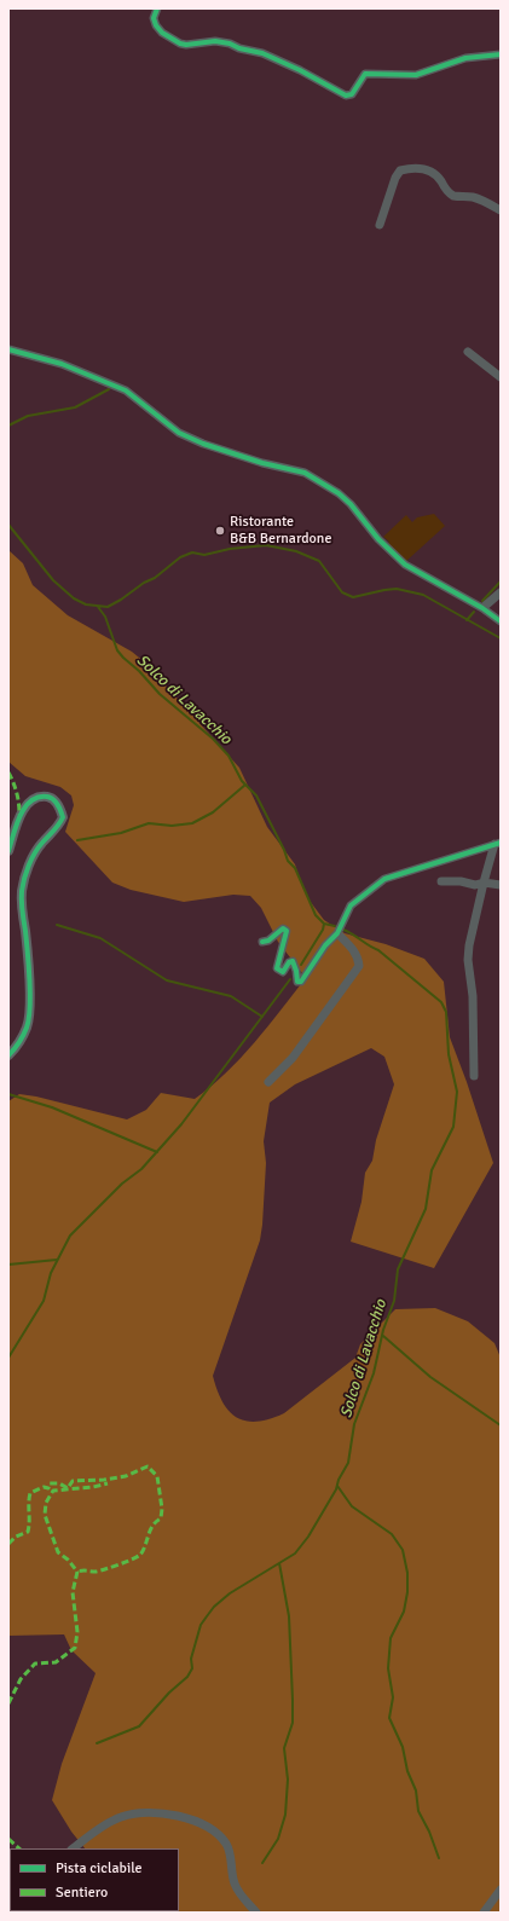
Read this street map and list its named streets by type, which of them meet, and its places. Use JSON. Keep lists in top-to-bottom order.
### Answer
{
  "water": ["Solco di Lavacchio"],
  "places": ["Ristorante B&B Bernardone"],
  "legend": ["Pista ciclabile", "Sentiero"]
}
